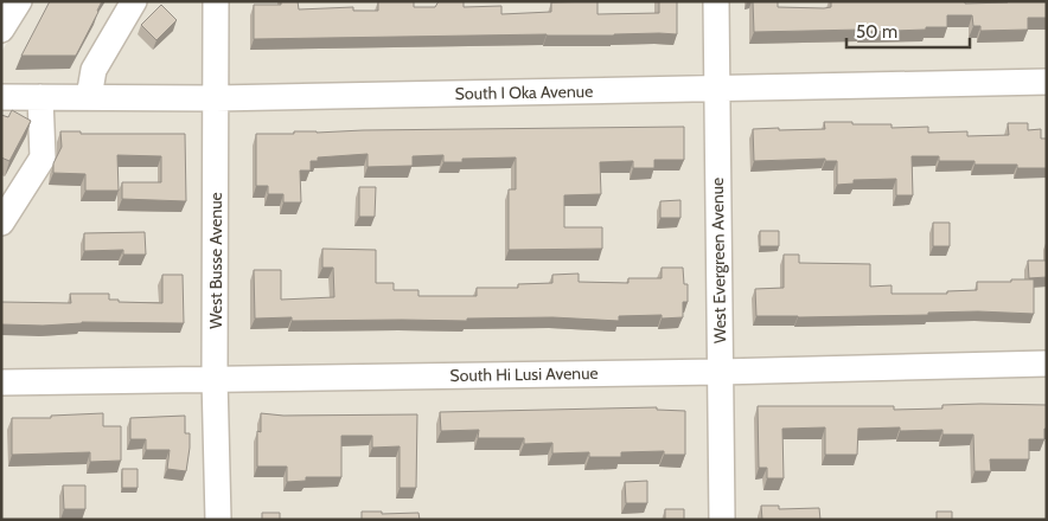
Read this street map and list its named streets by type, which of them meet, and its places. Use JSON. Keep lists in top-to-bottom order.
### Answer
{
  "streets": {
    "street": [
      "South I Oka Avenue",
      "West Busse Avenue",
      "West Evergreen Avenue",
      "South Hi Lusi Avenue"
    ]
  },
  "crossings": [
    ["South I Oka Avenue", "West Busse Avenue"],
    ["South I Oka Avenue", "West Evergreen Avenue"],
    ["West Busse Avenue", "South Hi Lusi Avenue"],
    ["West Evergreen Avenue", "South Hi Lusi Avenue"]
  ],
  "scale_bar": "50 m"
}
